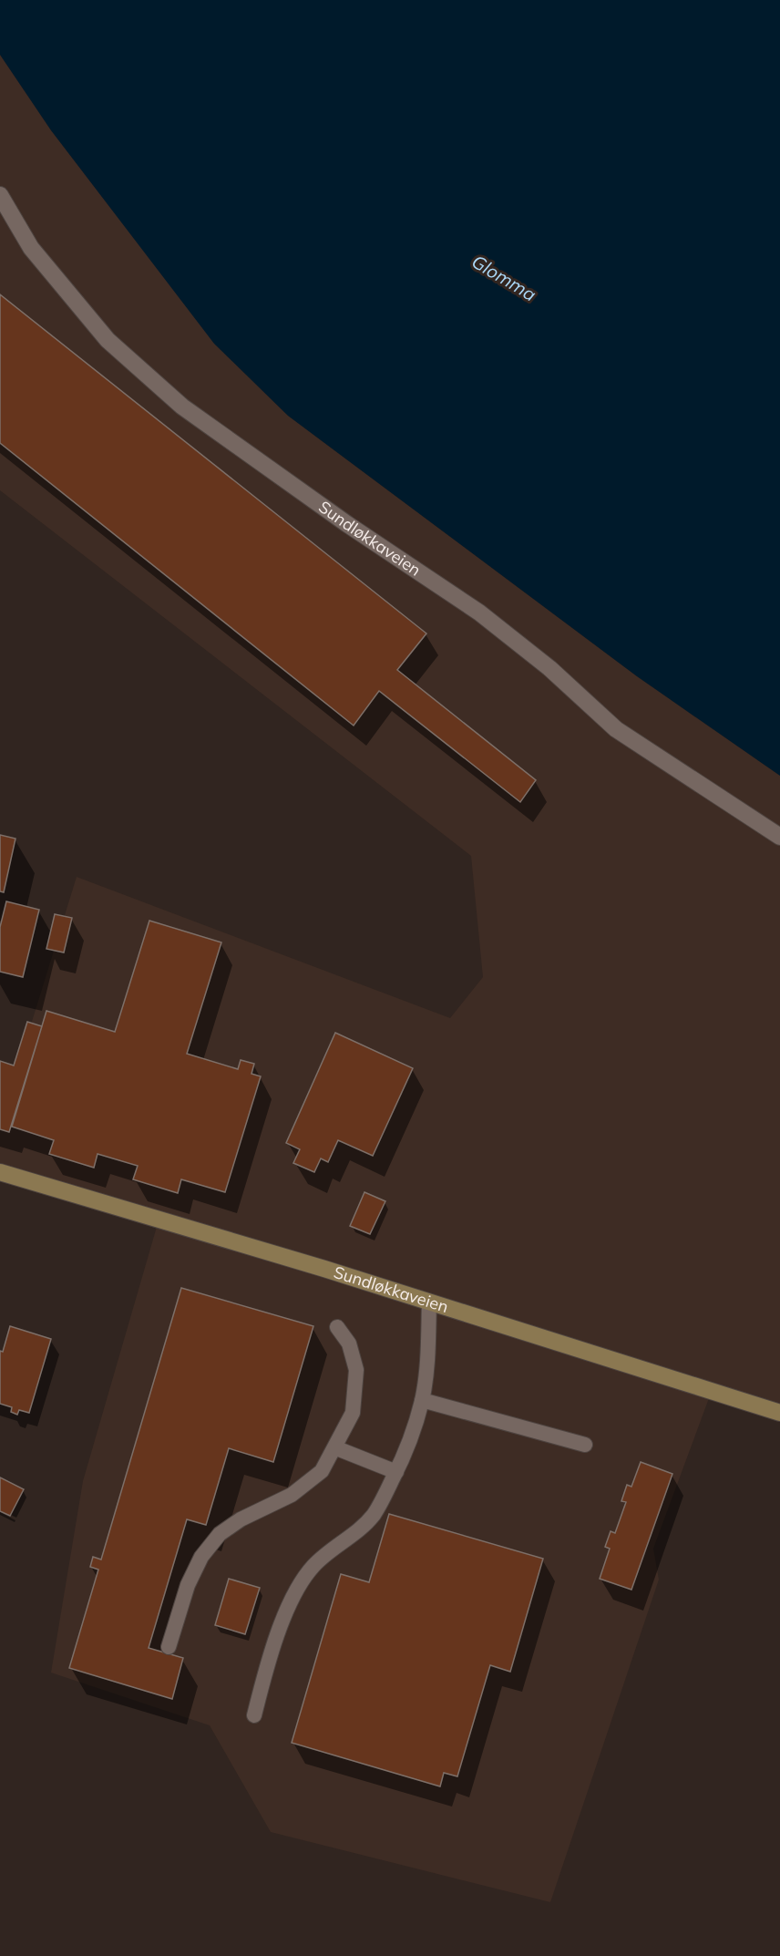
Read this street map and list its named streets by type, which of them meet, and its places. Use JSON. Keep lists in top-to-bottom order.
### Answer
{
  "streets": {
    "main road": ["Sundløkkaveien"]
  },
  "water": ["Glomma"]
}
